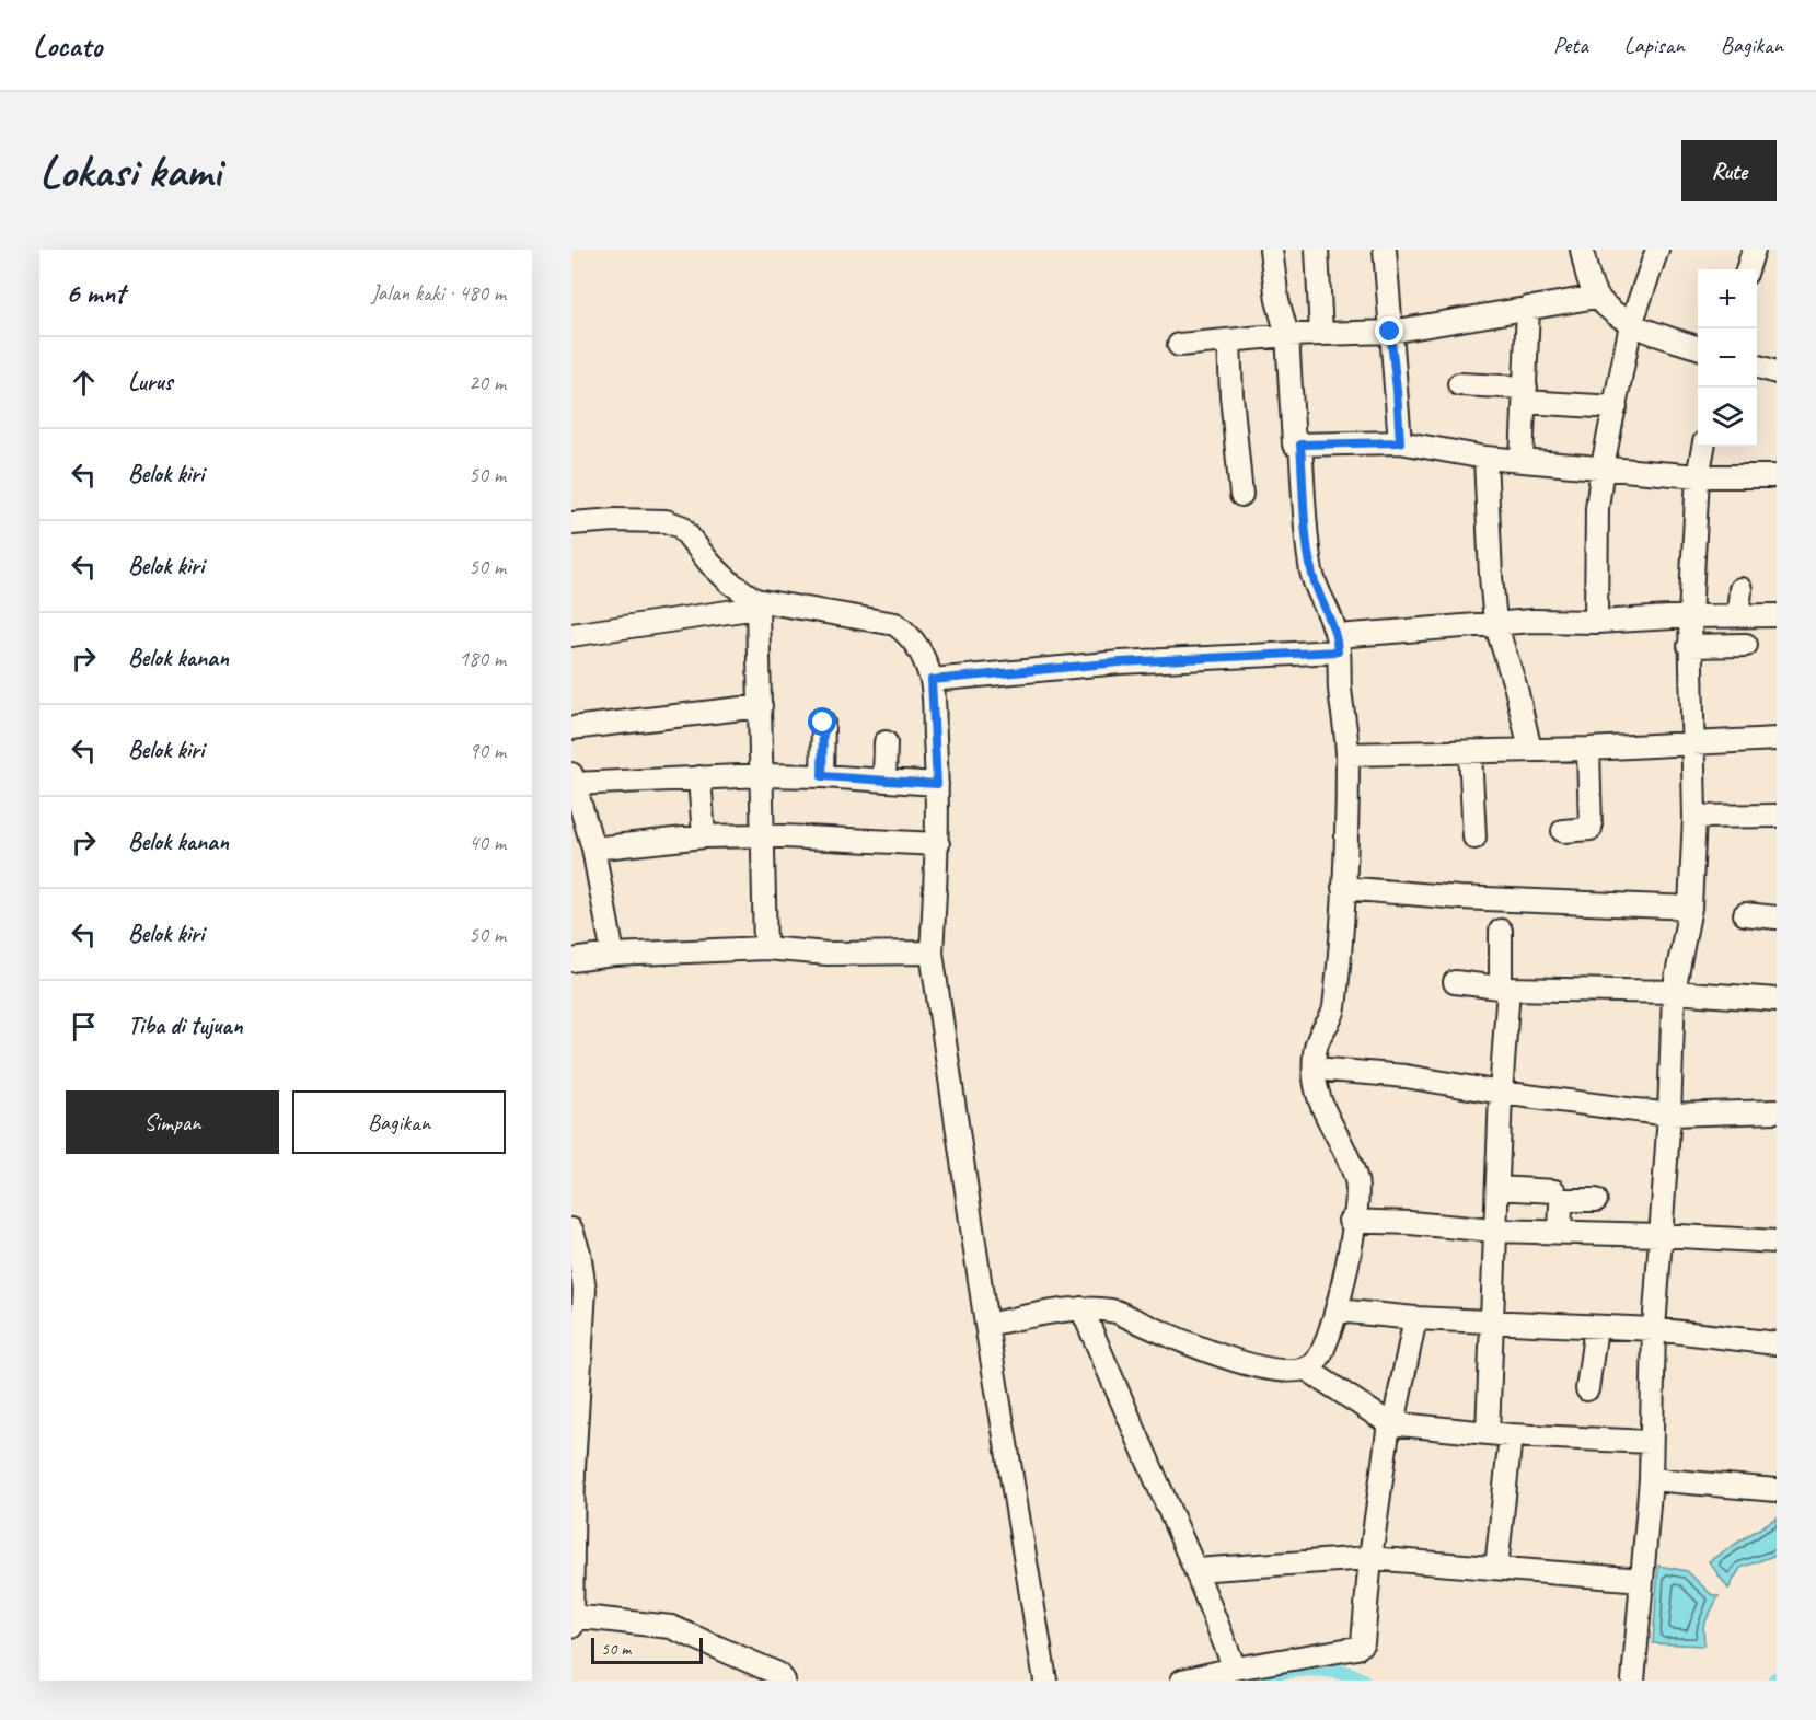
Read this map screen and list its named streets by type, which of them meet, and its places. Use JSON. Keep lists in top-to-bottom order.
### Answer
{
  "scale_bar": "50 m",
  "page": {
    "header": "Locato",
    "nav": ["Peta", "Lapisan", "Bagikan"],
    "buttons": [
      "Rute",
      ["Simpan", "Bagikan"]
    ],
    "title": "Lokasi kami",
    "heading": ["6 mnt", "Jalan kaki · 480 m"],
    "map_buttons": ["+", "−"],
    "list": [
      ["Lurus", "20 m"],
      ["Belok kiri", "50 m"],
      ["Belok kiri", "50 m"],
      ["Belok kanan", "180 m"],
      ["Belok kiri", "90 m"],
      ["Belok kanan", "40 m"],
      ["Belok kiri", "50 m"],
      "Tiba di tujuan"
    ],
    "scale": "50 m"
  }
}
